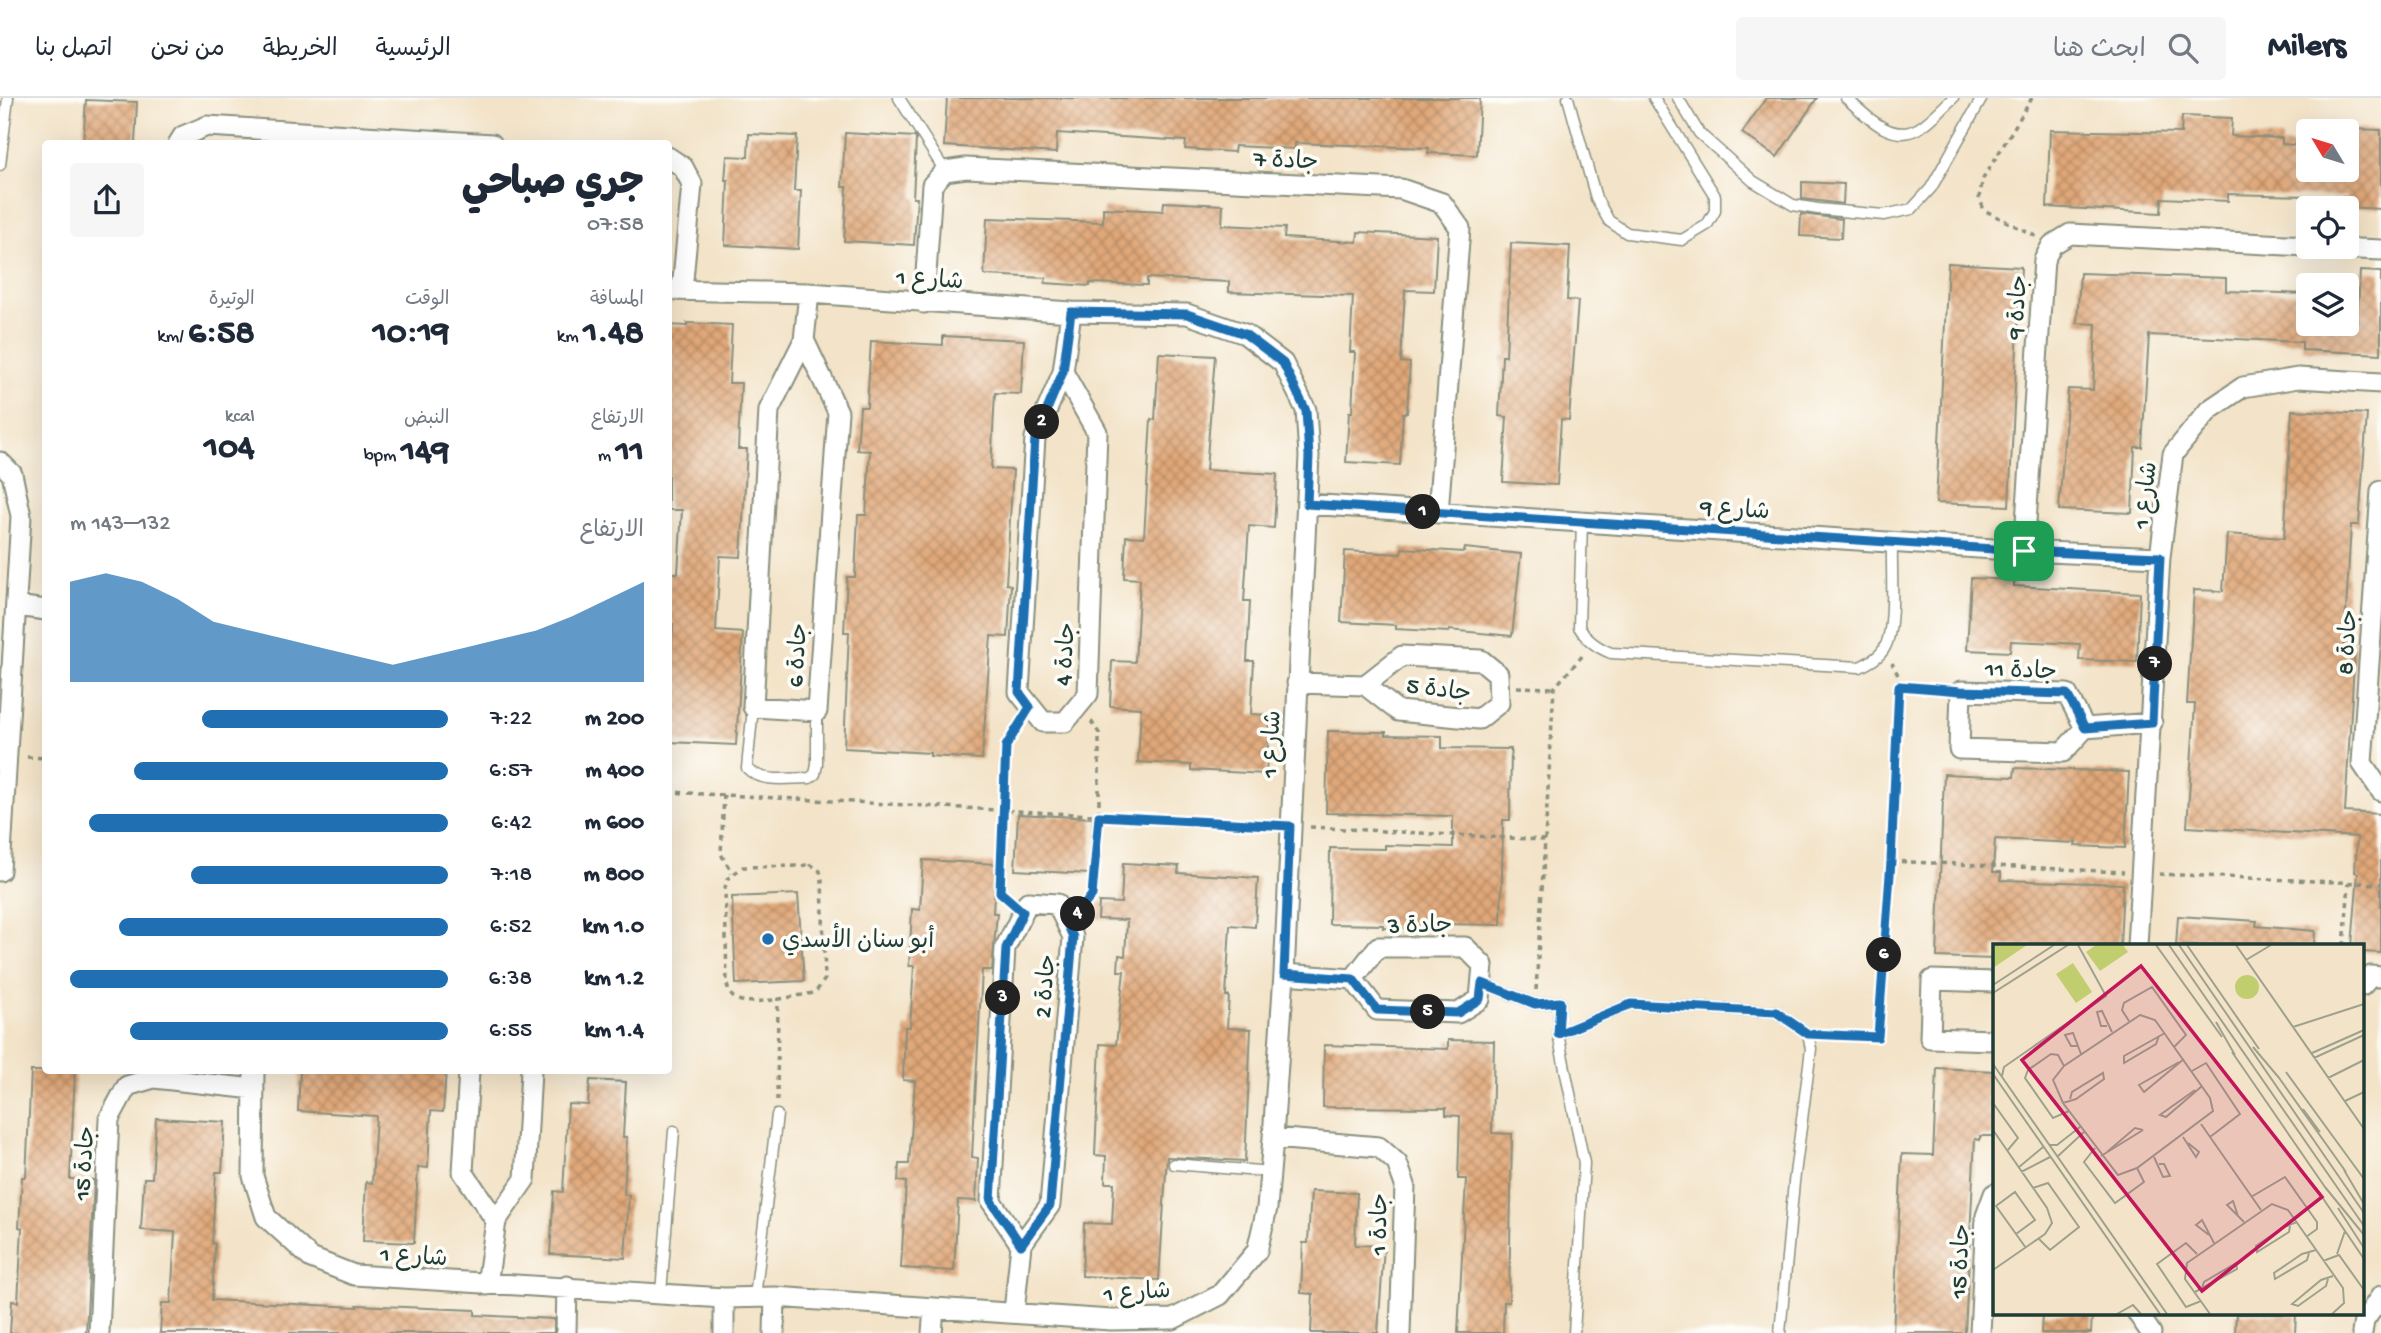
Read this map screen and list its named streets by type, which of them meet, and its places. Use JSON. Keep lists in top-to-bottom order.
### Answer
{
  "streets": {
    "street": [
      "جادة 7",
      "شارع 1",
      "جادة 9",
      "شارع 9",
      "جادة 8",
      "جادة 4",
      "جادة 6",
      "جادة 11",
      "جادة 5",
      "جادة 3",
      "جادة 2",
      "جادة 15",
      "جادة 1"
    ]
  },
  "crossings": [
    ["جادة 7", "شارع 9"],
    ["شارع 1", "شارع 9"],
    ["شارع 1", "جادة 4"],
    ["شارع 1", "جادة 6"],
    ["شارع 1", "جادة 2"],
    ["شارع 1", "جادة 15"],
    ["شارع 1", "جادة 1"],
    ["جادة 9", "شارع 9"]
  ],
  "places": ["أبو سنان الأسدي"],
  "north": "top left",
  "page": {
    "header": "Milers",
    "search": "ابحث هنا",
    "nav": [
      "الرئيسية",
      "الخريطة",
      "من نحن",
      "اتصل بنا"
    ],
    "heading": ["جري صباحي", "07:58"],
    "stats": [
      ["المسافة", "1.48 km"],
      ["الوقت", "10:19"],
      ["الوتيرة", "6:58 /km"],
      ["الارتفاع", "11 m"],
      ["النبض", "149 bpm"],
      ["kcal", "104"]
    ],
    "pins": [
      "2",
      "1",
      "7",
      "4",
      "6",
      "3",
      "5"
    ],
    "chart": ["الارتفاع", "132–143 m"],
    "list": [
      {
        "name": "200 m",
        "note": "7:22"
      },
      {
        "name": "400 m",
        "note": "6:57"
      },
      {
        "name": "600 m",
        "note": "6:42"
      },
      {
        "name": "800 m",
        "note": "7:18"
      },
      {
        "name": "1.0 km",
        "note": "6:52"
      },
      {
        "name": "1.2 km",
        "note": "6:38"
      },
      {
        "name": "1.4 km",
        "note": "6:55"
      }
    ]
  }
}
